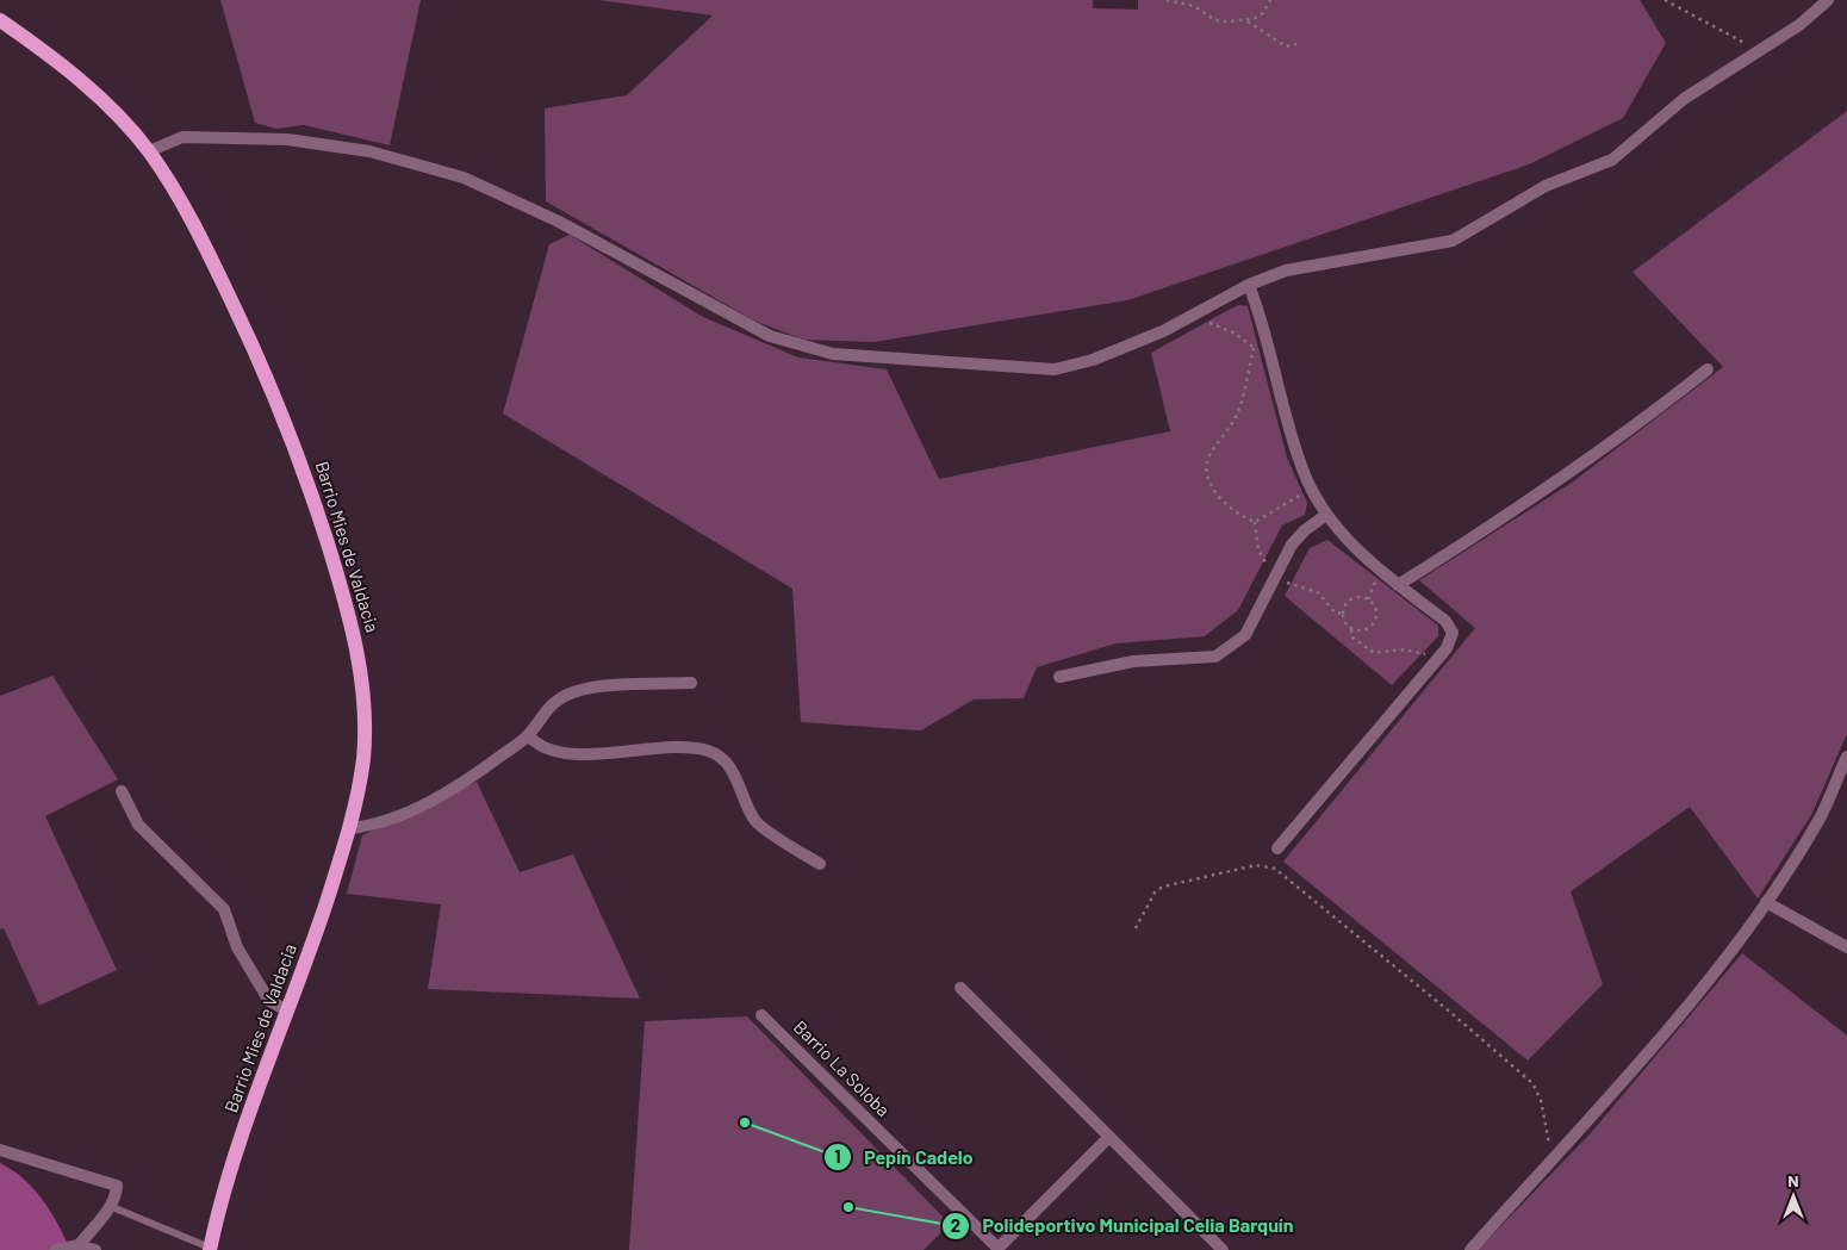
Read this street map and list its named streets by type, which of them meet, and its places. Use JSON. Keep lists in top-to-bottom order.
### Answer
{
  "streets": {
    "main road": ["Barrio Mies de Valdacia"],
    "street": ["Barrio La Soloba"]
  },
  "places": ["Pepín Cadelo", "Polideportivo Municipal Celia Barquín"],
  "north": "top"
}
